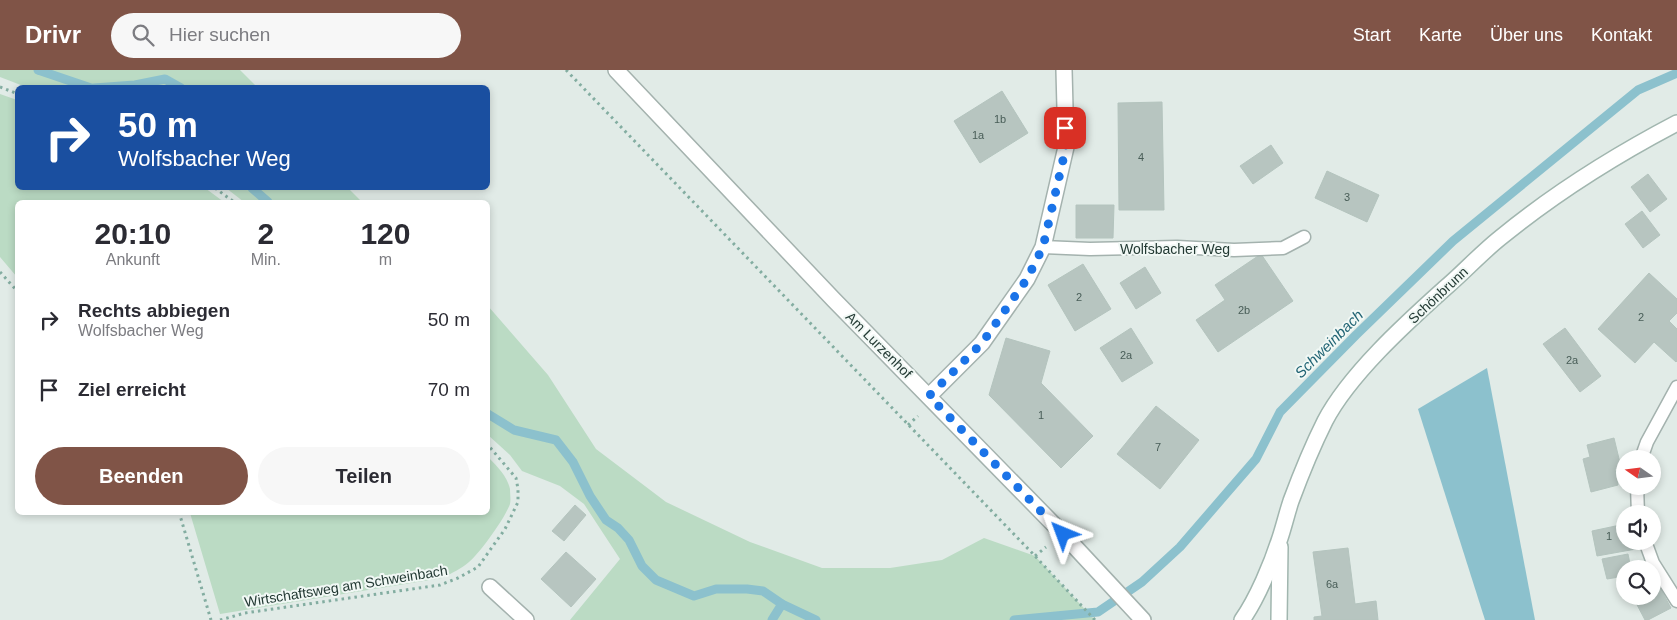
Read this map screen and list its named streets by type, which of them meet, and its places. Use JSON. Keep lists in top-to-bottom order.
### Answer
{
  "streets": {
    "street": ["Schönbrunn", "Am Lurzenhof"],
    "lane": ["Wolfsbacher Weg"],
    "path": ["Wirtschaftsweg am Schweinbach"]
  },
  "water": ["Schweinbach"],
  "house_numbers": [
    "1b",
    "1a",
    "4",
    "3",
    "2",
    "2b",
    "2",
    "2a",
    "2a",
    "1",
    "7",
    "1",
    "6a"
  ],
  "north": "left",
  "page": {
    "header": "Drivr",
    "search": "Hier suchen",
    "nav": [
      "Start",
      "Karte",
      "Über uns",
      "Kontakt"
    ],
    "turn": ["50 m", "Wolfsbacher Weg"],
    "eta": [
      "20:10",
      "Ankunft",
      "2",
      "Min.",
      "120",
      "m"
    ],
    "list": [
      {
        "name": "Rechts abbiegen",
        "note": "Wolfsbacher Weg",
        "value": "50 m"
      },
      {
        "name": "Ziel erreicht",
        "value": "70 m"
      }
    ],
    "buttons": ["Beenden", "Teilen"]
  }
}
